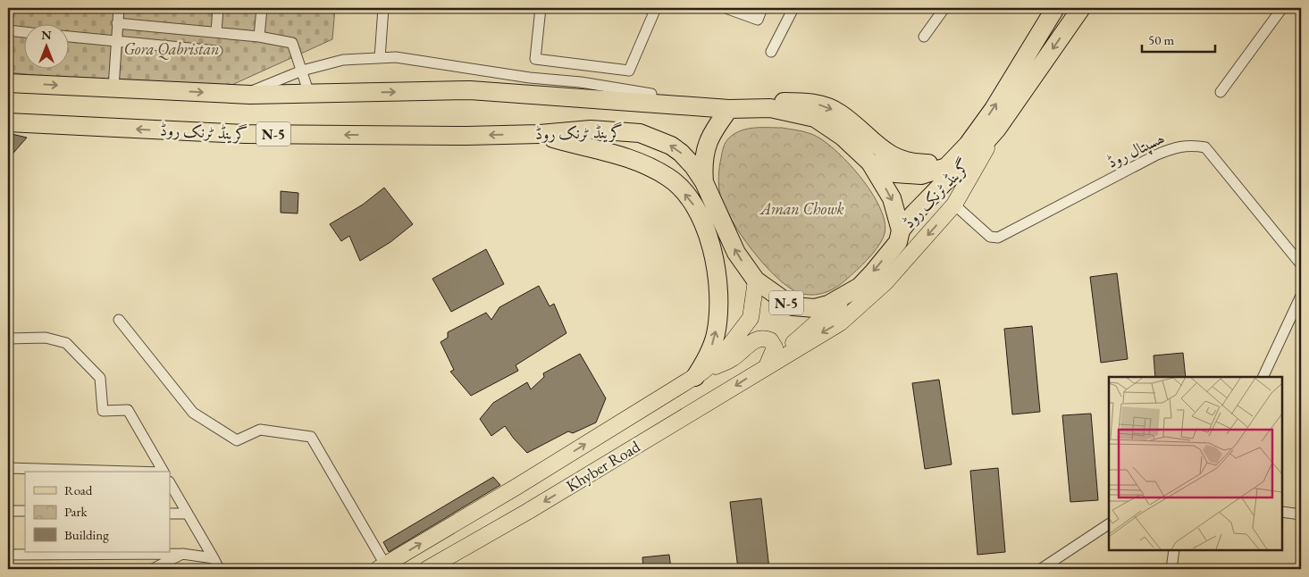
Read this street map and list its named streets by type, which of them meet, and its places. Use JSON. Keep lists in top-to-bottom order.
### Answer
{
  "streets": {
    "highway": ["گرینڈ ٹرنک روڈ", "N-5"],
    "main road": ["Khyber Road"],
    "street": ["ھسپتال روڈ"]
  },
  "parks": ["Gora Qabristan", "Aman Chowk"],
  "legend": ["Road", "Park", "Building"],
  "scale_bar": "50 m",
  "north": "top"
}
